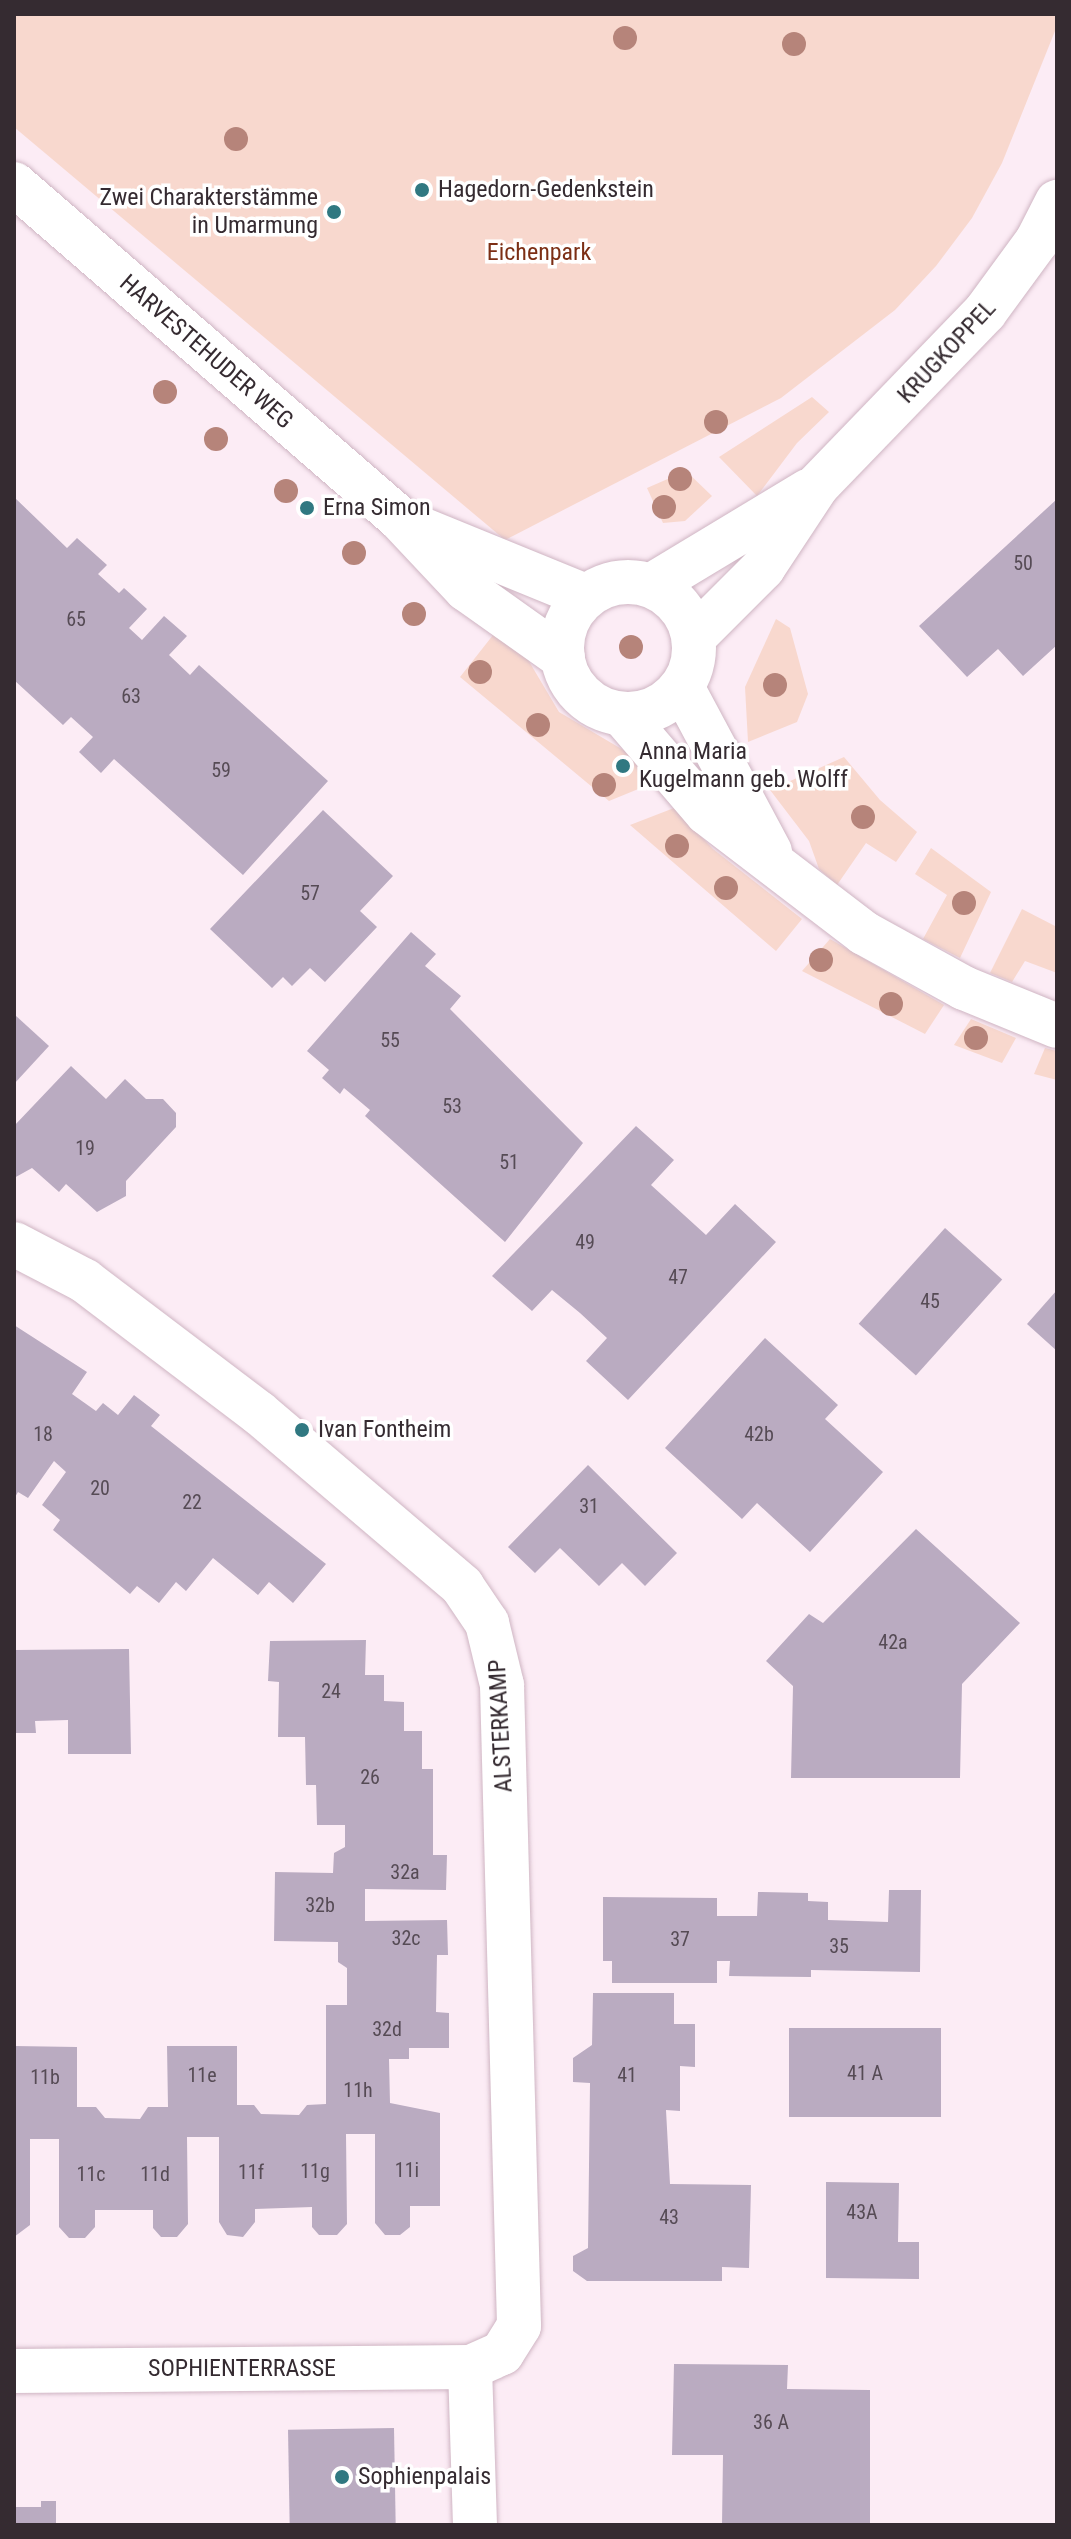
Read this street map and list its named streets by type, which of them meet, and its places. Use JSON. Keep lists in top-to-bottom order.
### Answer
{
  "streets": {
    "street": [
      "HARVESTEHUDER WEG",
      "KRUGKOPPEL",
      "ALSTERKAMP",
      "SOPHIENTERRASSE"
    ]
  },
  "crossings": [
    ["HARVESTEHUDER WEG", "KRUGKOPPEL"],
    ["ALSTERKAMP", "SOPHIENTERRASSE"]
  ],
  "parks": ["Eichenpark"],
  "places": [
    "Hagedorn-Gedenkstein",
    "Zwei Charakterstämme in Umarmung",
    "Erna Simon",
    "Anna Maria Kugelmann geb. Wolff",
    "Ivan Fontheim",
    "Sophienpalais"
  ],
  "house_numbers": [
    "50",
    "65",
    "63",
    "59",
    "57",
    "55",
    "53",
    "19",
    "51",
    "49",
    "47",
    "45",
    "18",
    "42b",
    "20",
    "22",
    "31",
    "42a",
    "24",
    "26",
    "32a",
    "32b",
    "32c",
    "37",
    "35",
    "32d",
    "41 A",
    "11e",
    "41",
    "11b",
    "11h",
    "11i",
    "11g",
    "11f",
    "11c",
    "11d",
    "43A",
    "43",
    "36 A"
  ]
}
